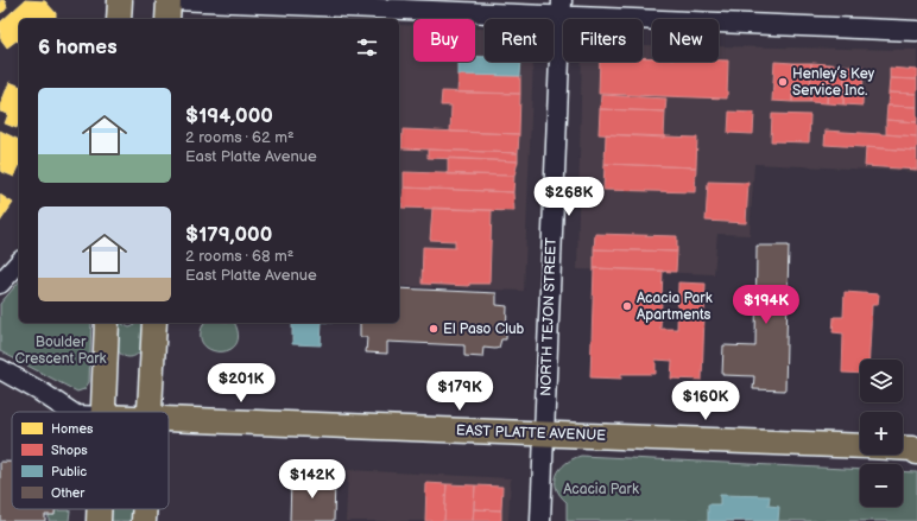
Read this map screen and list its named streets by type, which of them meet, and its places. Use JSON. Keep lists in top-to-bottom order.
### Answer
{
  "streets": {
    "main road": ["EAST PLATTE AVENUE"],
    "street": ["NORTH TEJON STREET"]
  },
  "crossings": [
    ["NORTH TEJON STREET", "EAST PLATTE AVENUE"]
  ],
  "parks": ["Boulder Crescent Park", "Acacia Park"],
  "places": ["Henley’s Key Service Inc.", "Acacia Park Apartments", "El Paso Club"],
  "legend": [
    "Homes",
    "Shops",
    "Public",
    "Other"
  ],
  "page": {
    "chip": [
      "Buy",
      "Rent",
      "Filters",
      "New"
    ],
    "heading": "6 homes",
    "list": [
      {
        "name": "$194,000",
        "note": "2 rooms · 62 m² · East Platte Avenue"
      },
      {
        "name": "$179,000",
        "note": "2 rooms · 68 m² · East Platte Avenue"
      }
    ],
    "price": [
      "$268K",
      "$194K",
      "$201K",
      "$179K",
      "$160K",
      "$142K"
    ],
    "map_buttons": ["+", "−"]
  }
}
